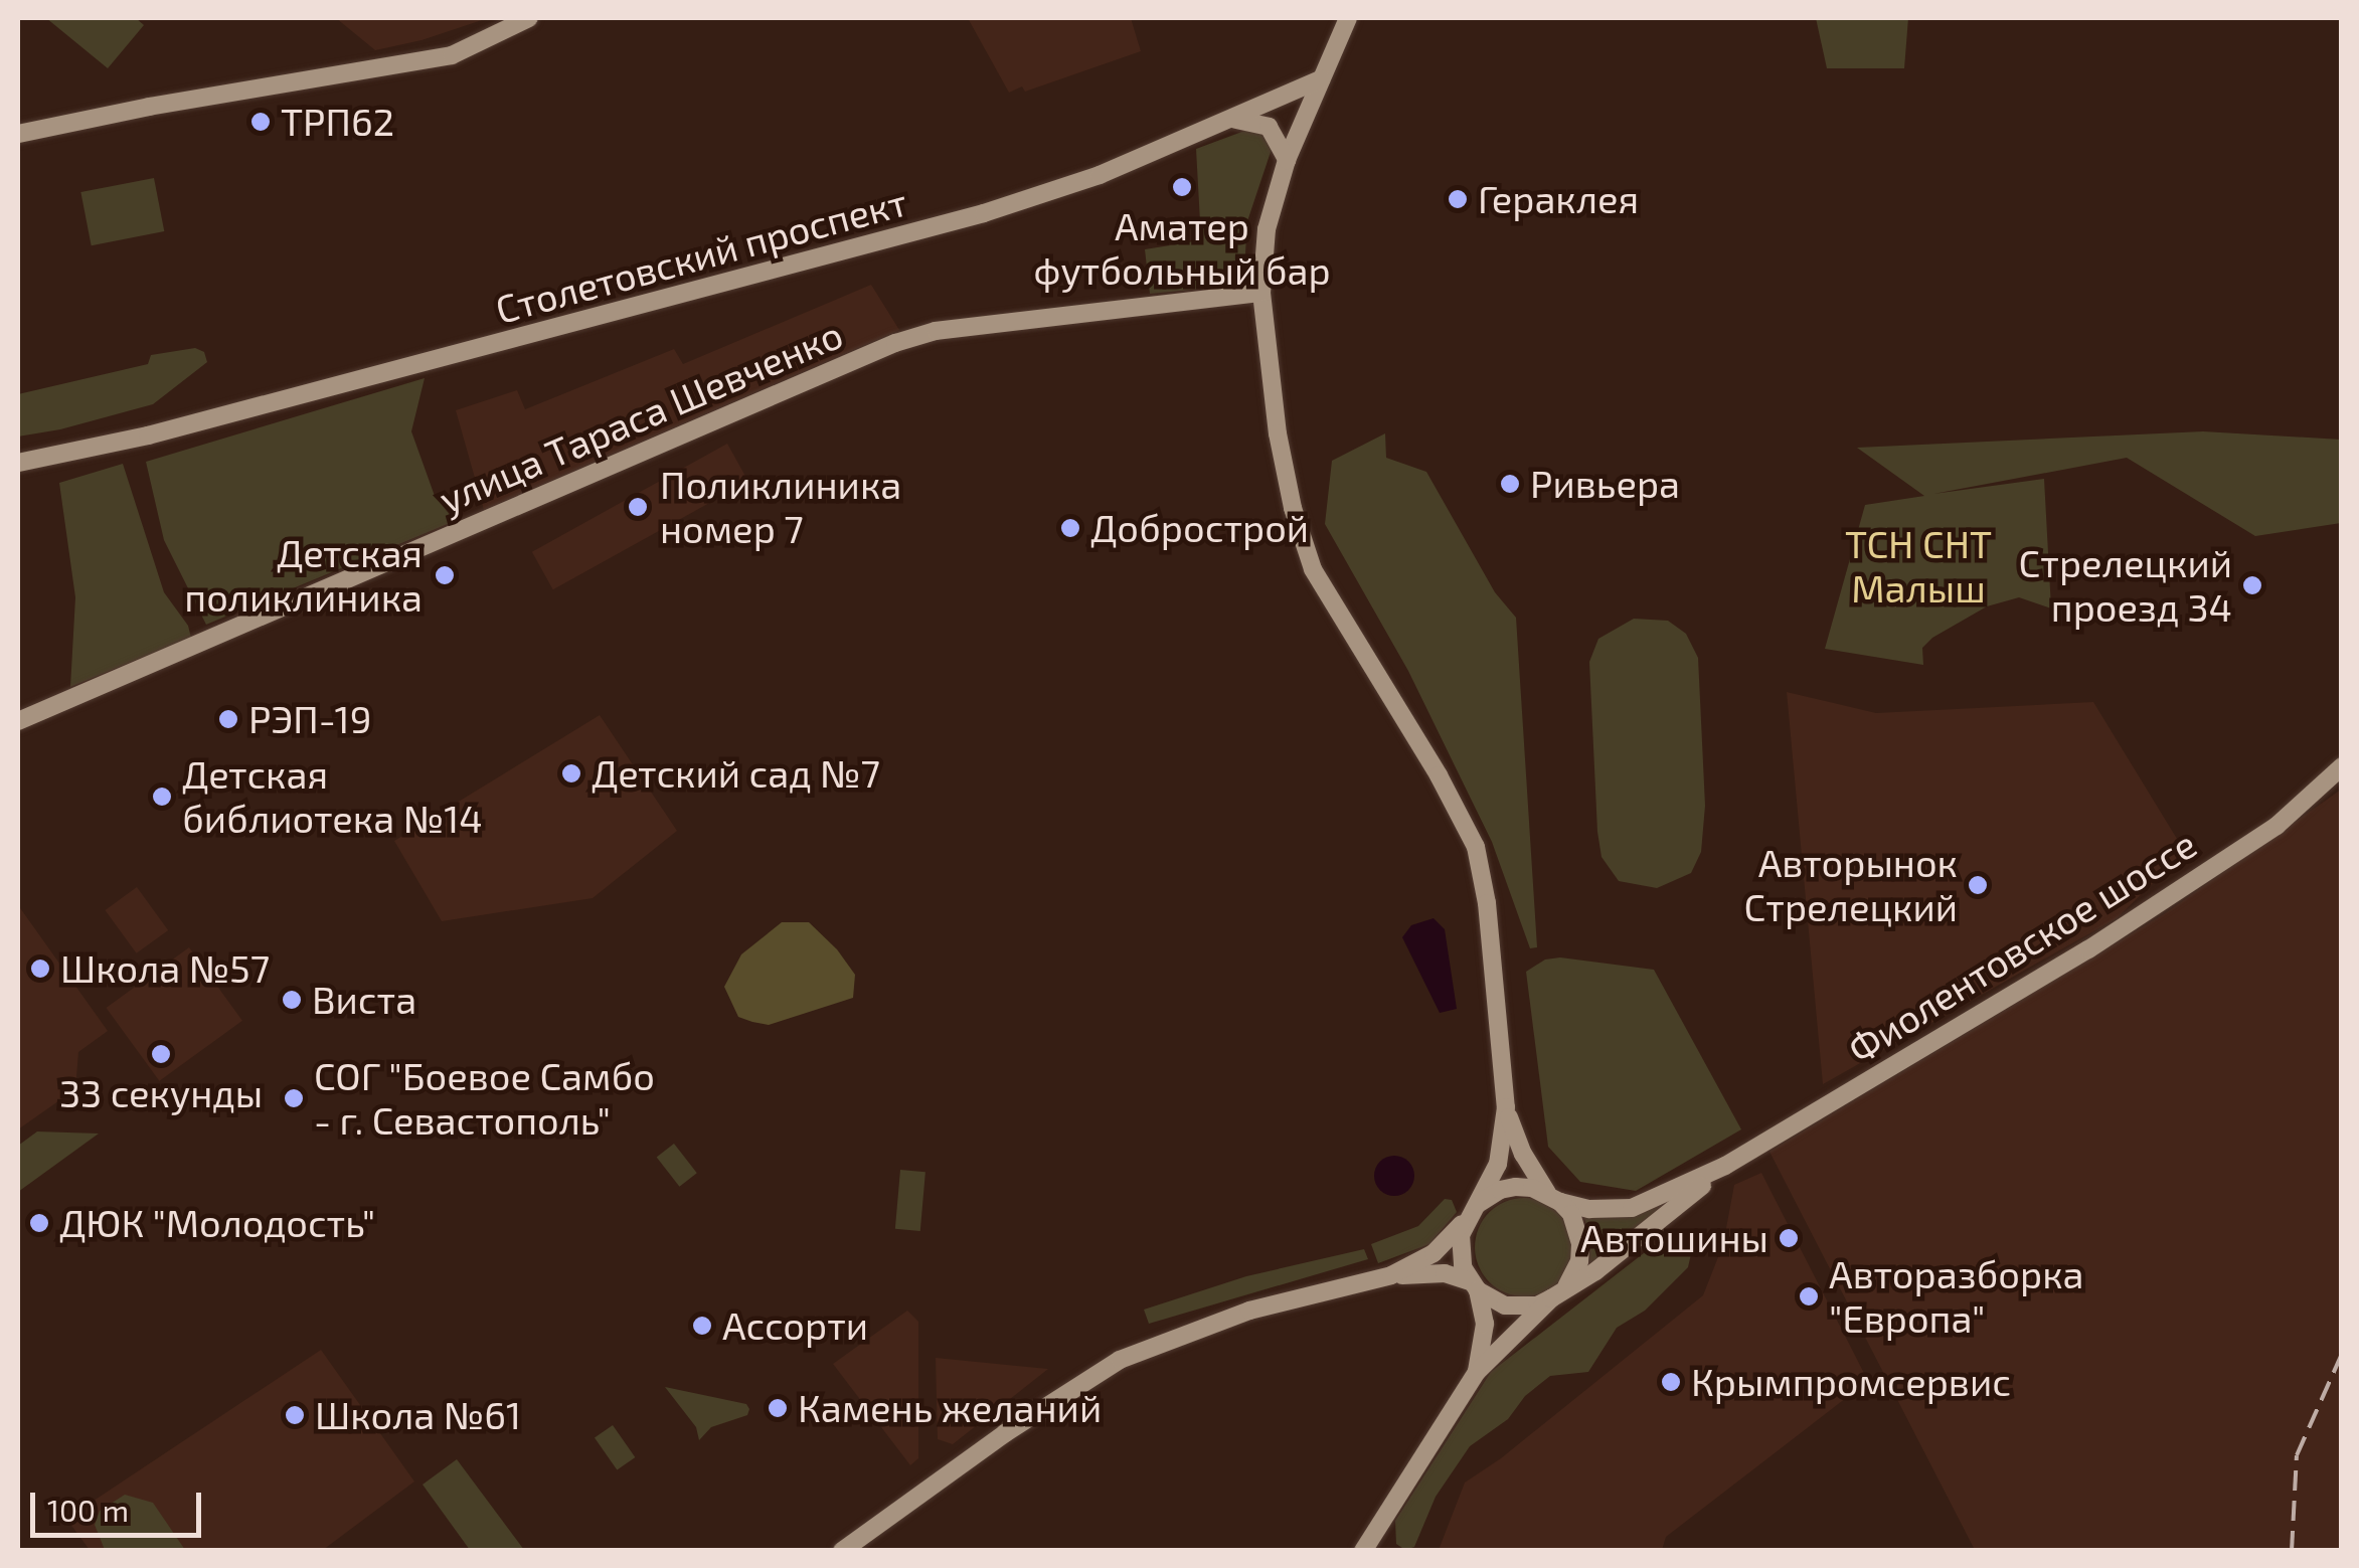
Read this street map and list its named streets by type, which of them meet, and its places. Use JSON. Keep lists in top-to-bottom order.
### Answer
{
  "streets": {
    "main road": ["Столетовский проспект", "улица Тараса Шевченко", "Фиолентовское шоссе"]
  },
  "crossings": [
    ["Столетовский проспект", "Фиолентовское шоссе"],
    ["улица Тараса Шевченко", "Фиолентовское шоссе"]
  ],
  "parks": ["ТСН СНТ Малыш"],
  "places": [
    "ТРП62",
    "Аматер футбольный бар",
    "Гераклея",
    "Ривьера",
    "Поликлиника номер 7",
    "Добрострой",
    "Детская поликлиника",
    "Стрелецкий проезд 34",
    "РЭП-19",
    "Детский сад №7",
    "Детская библиотека №14",
    "Авторынок Стрелецкий",
    "Школа №57",
    "Виста",
    "33 секунды",
    "СОГ \"Боевое Самбо - г. Севастополь\"",
    "ДЮК \"Молодость\"",
    "Автошины",
    "Авторазборка \"Европа\"",
    "Ассорти",
    "Крымпромсервис",
    "Камень желаний",
    "Школа №61"
  ],
  "scale_bar": "100 m"
}
